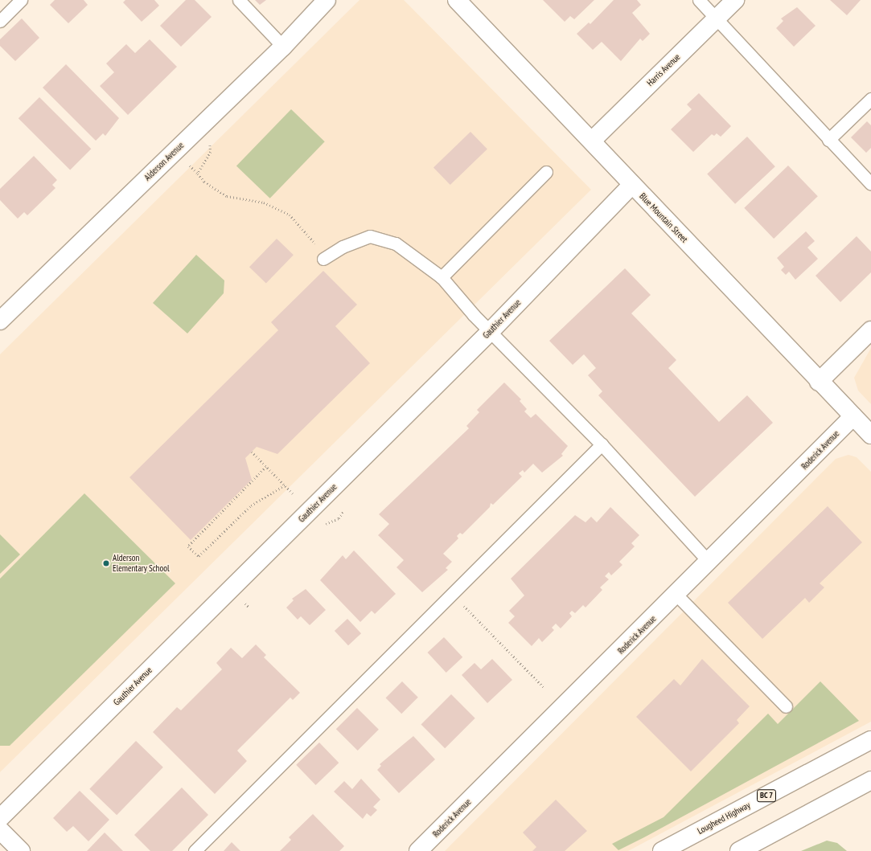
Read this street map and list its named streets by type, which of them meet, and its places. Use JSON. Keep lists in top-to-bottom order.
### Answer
{
  "streets": {
    "street": [
      "Harris Avenue",
      "Alderson Avenue",
      "Blue Mountain Street",
      "Gauthier Avenue",
      "Roderick Avenue",
      "BC 7",
      "Lougheed Highway"
    ]
  },
  "crossings": [
    ["Harris Avenue", "Blue Mountain Street"],
    ["Blue Mountain Street", "Gauthier Avenue"],
    ["Blue Mountain Street", "Roderick Avenue"]
  ],
  "places": ["Alderson Elementary School"]
}
